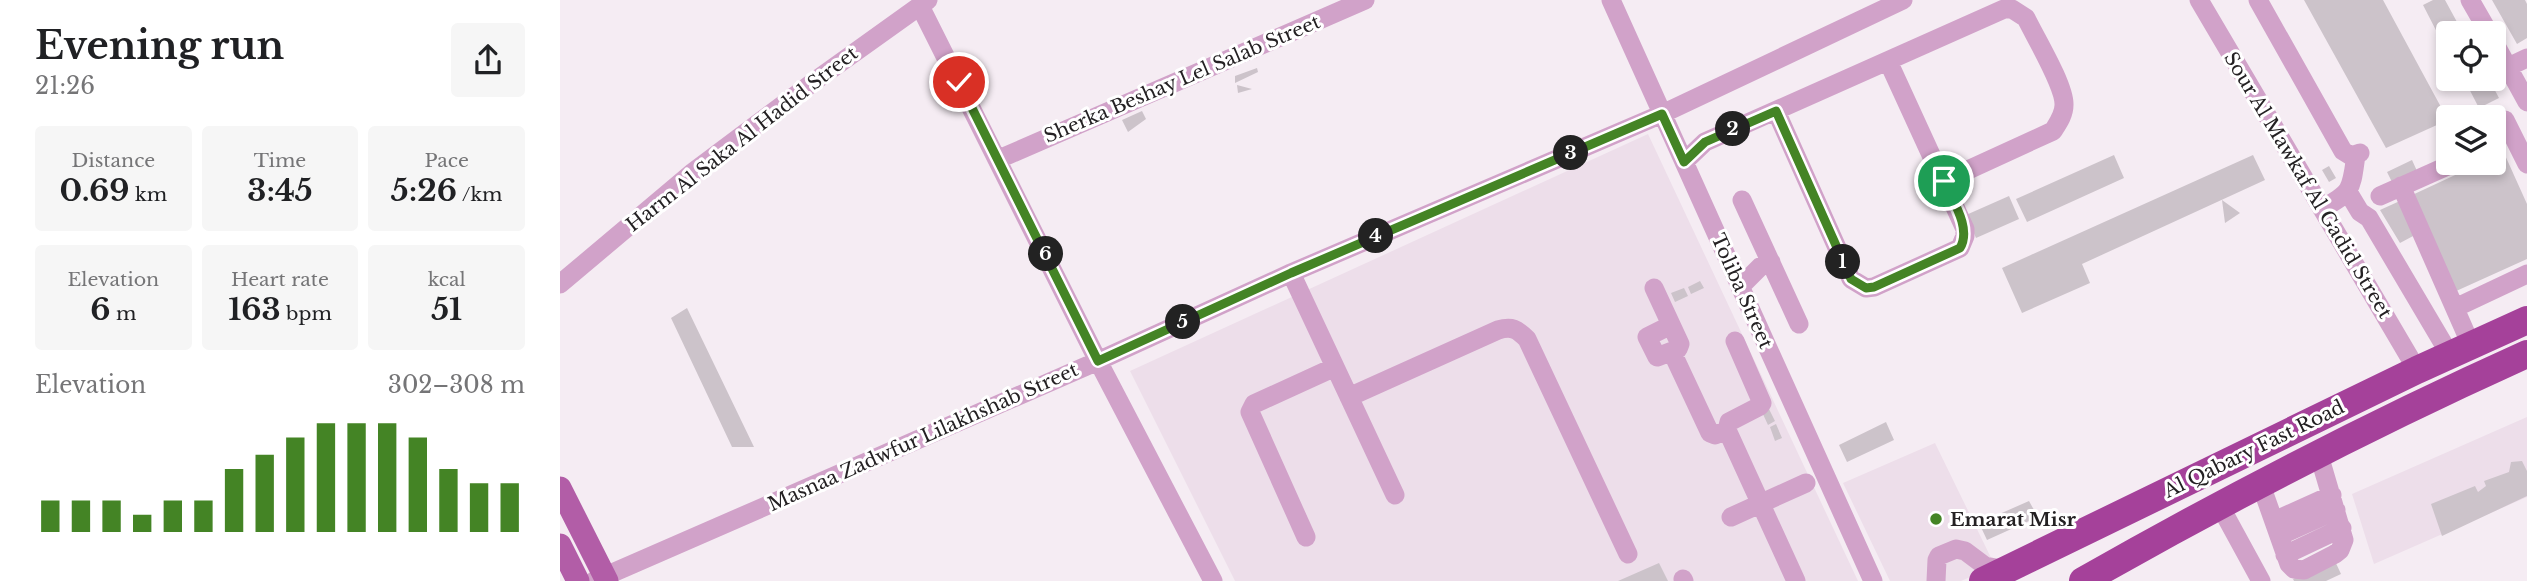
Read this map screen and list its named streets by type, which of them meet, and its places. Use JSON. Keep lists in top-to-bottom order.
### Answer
{
  "streets": {
    "highway": ["Al Qabary Fast Road"],
    "street": [
      "Sherka Beshay Lel Salab Street",
      "Harm Al Saka Al Hadid Street",
      "Sour Al Mawkaf Al Gadid Street",
      "Toliba Street",
      "Masnaa Zadwfur Lilakhshab Street"
    ]
  },
  "crossings": [
    ["Sour Al Mawkaf Al Gadid Street", "Al Qabary Fast Road"],
    ["Toliba Street", "Masnaa Zadwfur Lilakhshab Street"]
  ],
  "places": ["Emarat Misr"],
  "page": {
    "heading": ["Evening run", "21:26"],
    "pins": [
      "2",
      "3",
      "4",
      "6",
      "1",
      "5"
    ],
    "stats": [
      ["Distance", "0.69 km"],
      ["Time", "3:45"],
      ["Pace", "5:26 /km"],
      ["Elevation", "6 m"],
      ["Heart rate", "163 bpm"],
      ["kcal", "51"]
    ],
    "chart": ["Elevation", "302–308 m"]
  }
}
